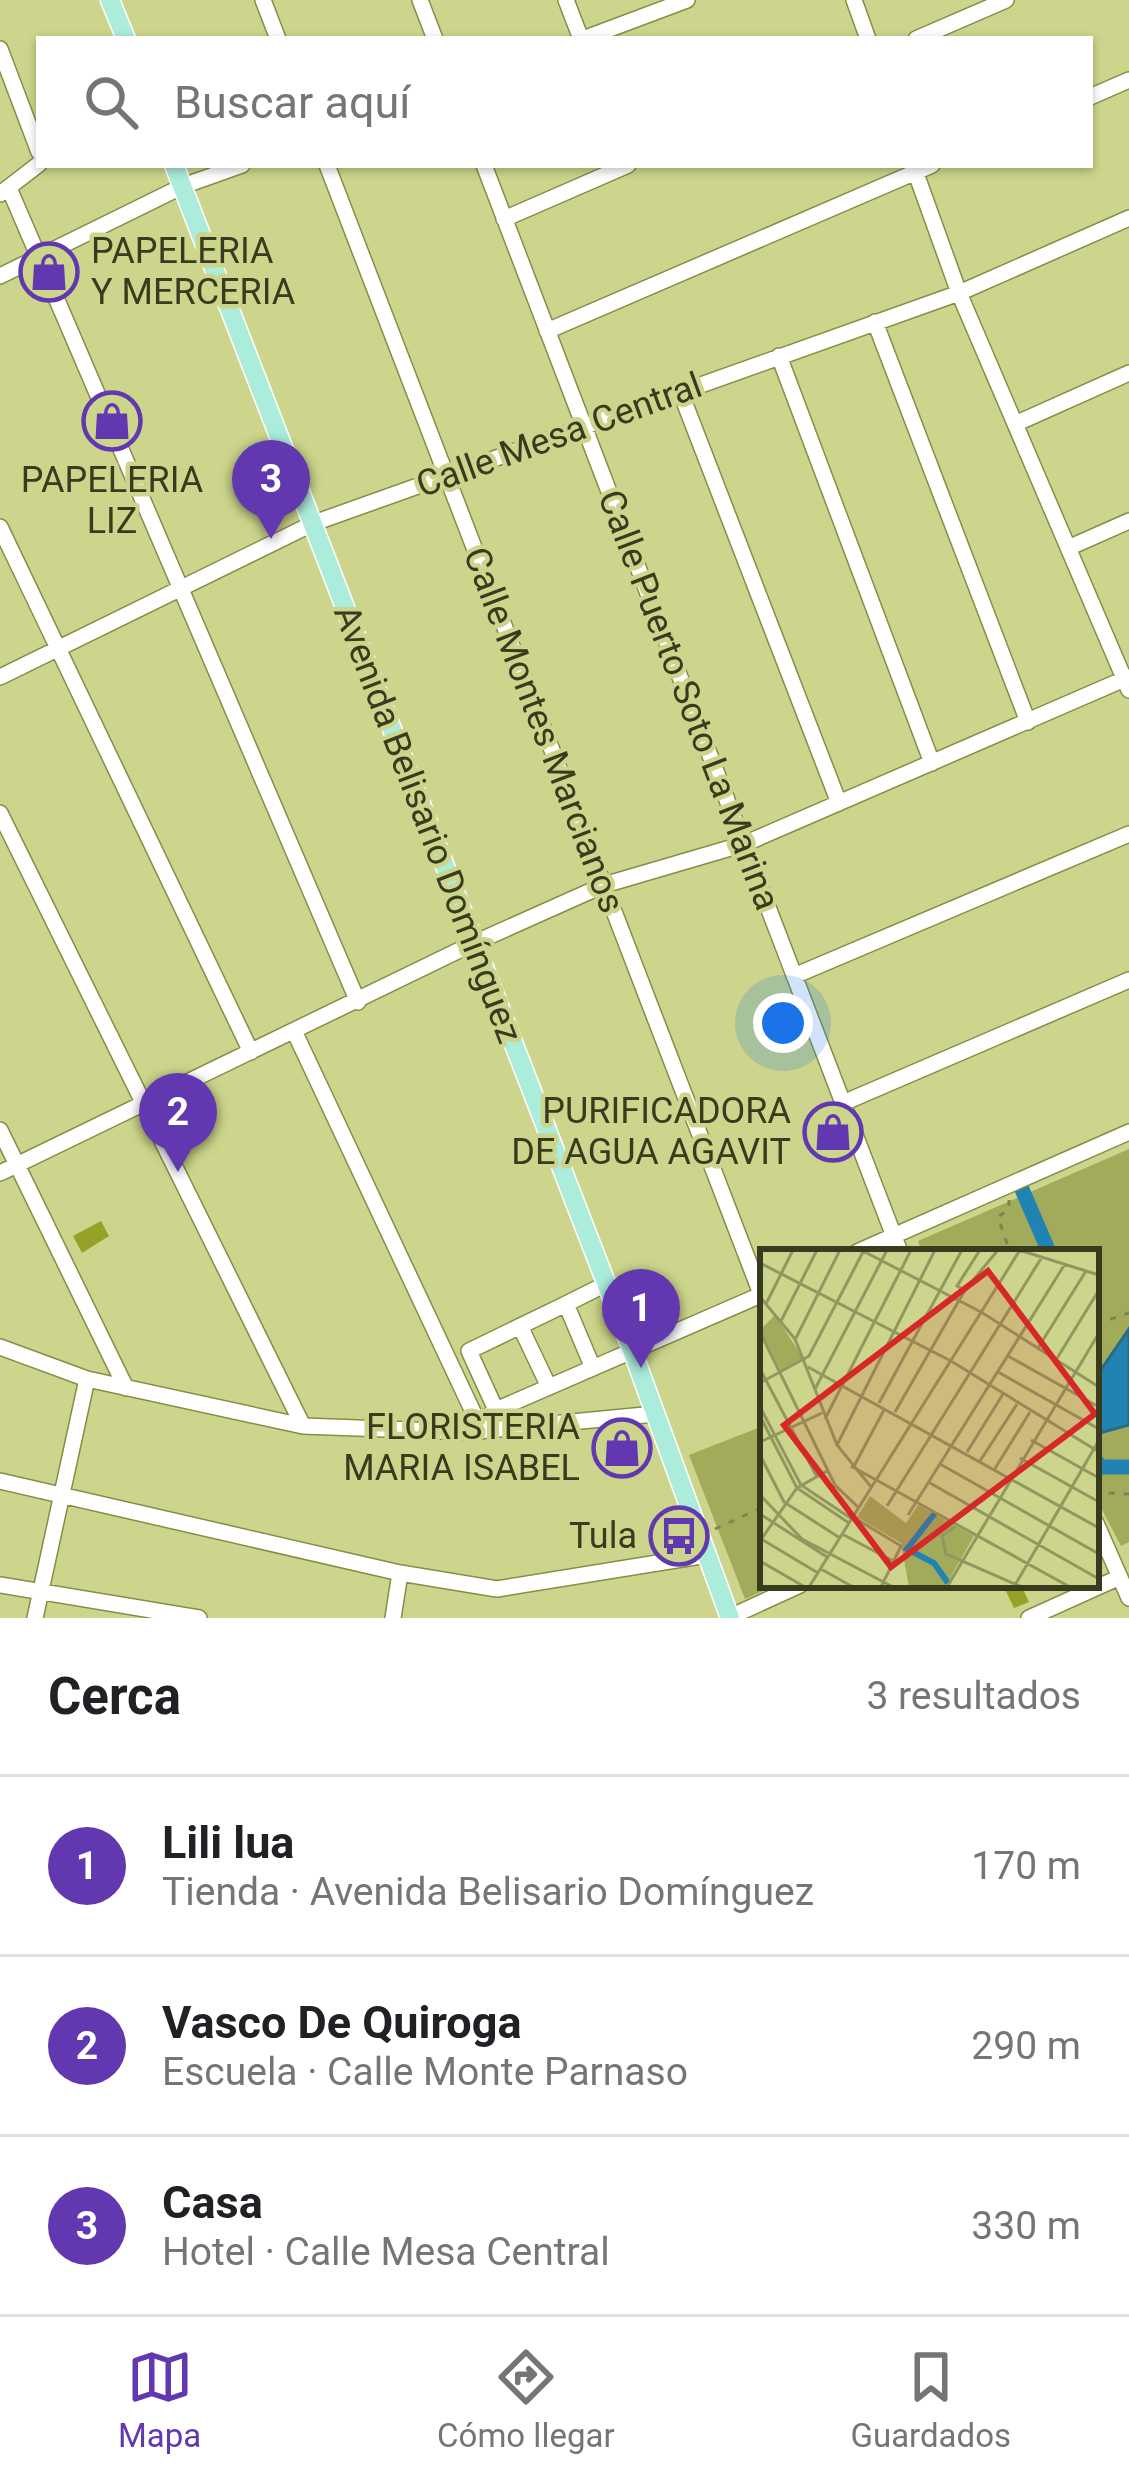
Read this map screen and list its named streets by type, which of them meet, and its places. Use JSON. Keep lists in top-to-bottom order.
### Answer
{
  "streets": {
    "main road": ["Avenida Belisario Domínguez"],
    "street": ["Calle Mesa Central", "Calle Puerto Soto La Marina", "Calle Montes Marcianos"]
  },
  "crossings": [
    ["Calle Mesa Central", "Calle Puerto Soto La Marina"],
    ["Calle Mesa Central", "Calle Montes Marcianos"],
    ["Calle Mesa Central", "Avenida Belisario Domínguez"]
  ],
  "places": {
    "shop": [
      "PAPELERIA Y MERCERIA",
      "PAPELERIA LIZ",
      "PURIFICADORA DE AGUA AGAVIT",
      "FLORISTERIA MARIA ISABEL"
    ],
    "bus stop": ["Tula"]
  },
  "page": {
    "search": "Buscar aquí",
    "pins": ["3", "2", "1"],
    "heading": ["Cerca", "3 resultados"],
    "list": [
      {
        "mark": "1",
        "name": "Lili lua",
        "note": "Tienda · Avenida Belisario Domínguez",
        "value": "170 m"
      },
      {
        "mark": "2",
        "name": "Vasco De Quiroga",
        "note": "Escuela · Calle Monte Parnaso",
        "value": "290 m"
      },
      {
        "mark": "3",
        "name": "Casa",
        "note": "Hotel · Calle Mesa Central",
        "value": "330 m"
      }
    ],
    "nav": ["Mapa", "Cómo llegar", "Guardados"]
  }
}
